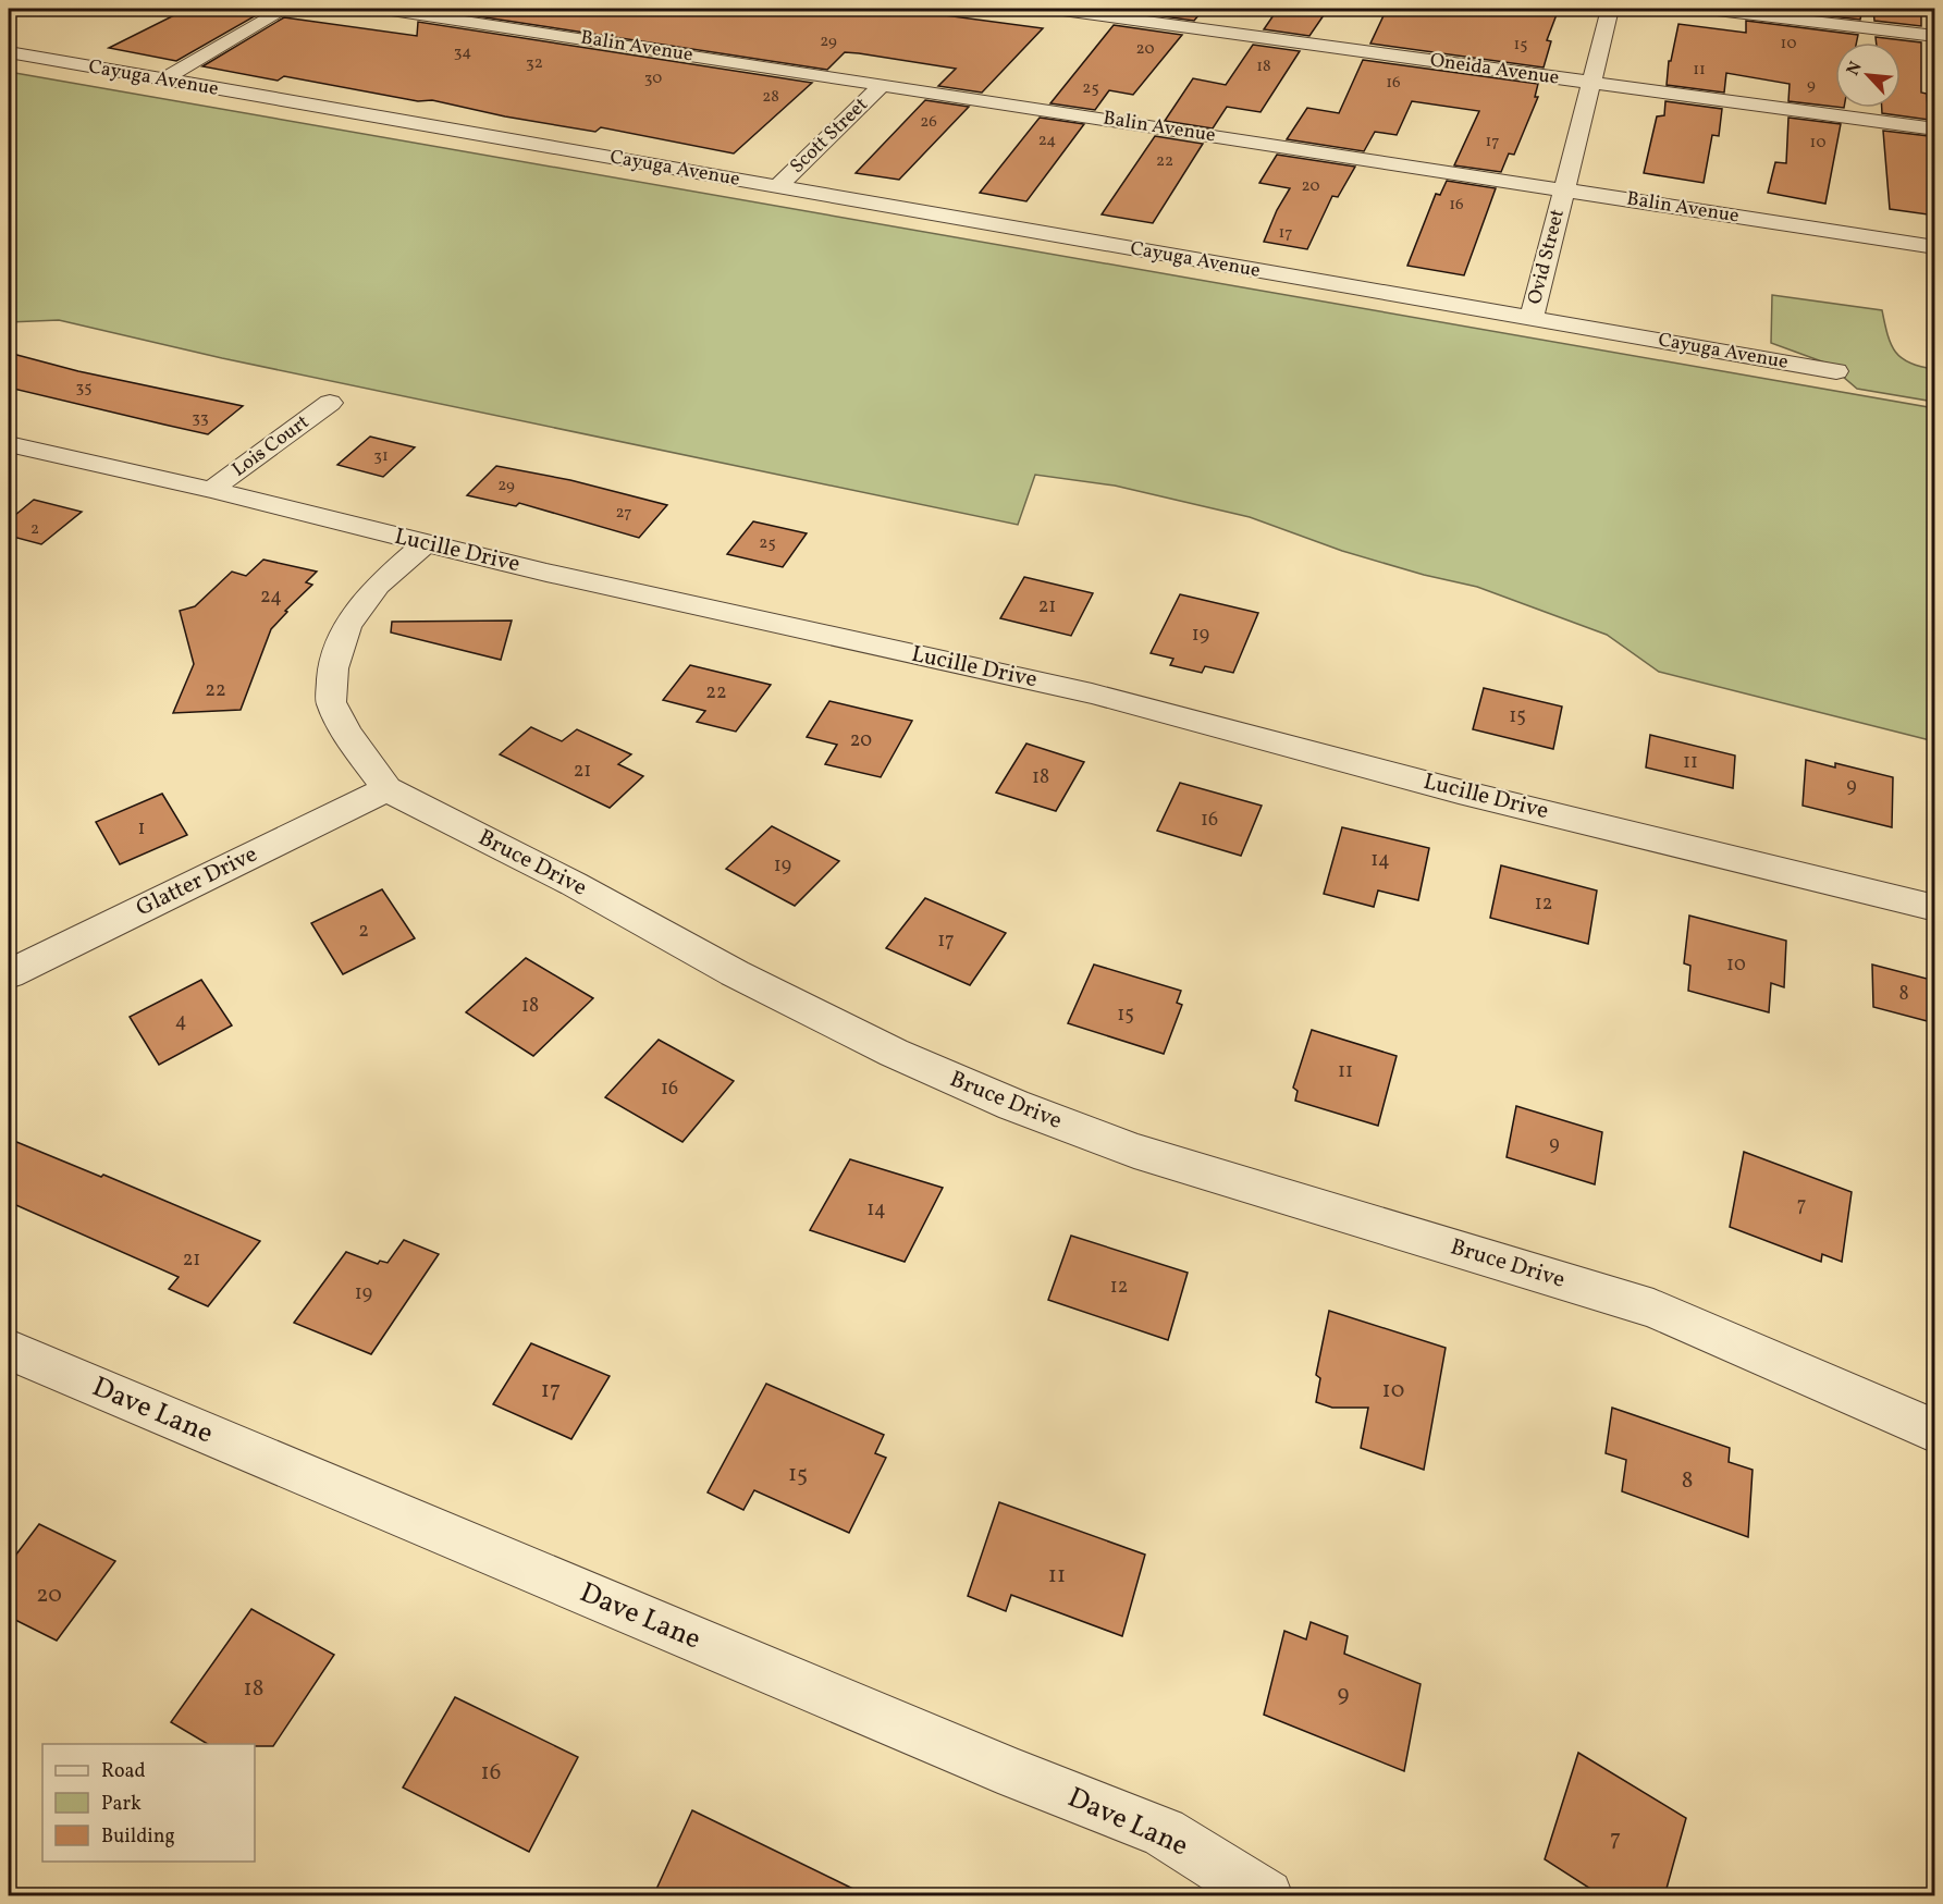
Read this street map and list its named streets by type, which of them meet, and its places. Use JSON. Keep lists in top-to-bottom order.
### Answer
{
  "streets": {
    "street": [
      "Balin Avenue",
      "Oneida Avenue",
      "Cayuga Avenue",
      "Scott Street",
      "Ovid Street",
      "Lois Court",
      "Lucille Drive",
      "Bruce Drive",
      "Glatter Drive",
      "Dave Lane"
    ]
  },
  "crossings": [
    ["Balin Avenue", "Scott Street"],
    ["Balin Avenue", "Ovid Street"],
    ["Oneida Avenue", "Ovid Street"],
    ["Cayuga Avenue", "Scott Street"],
    ["Cayuga Avenue", "Ovid Street"],
    ["Lois Court", "Lucille Drive"],
    ["Lucille Drive", "Bruce Drive"],
    ["Bruce Drive", "Glatter Drive"]
  ],
  "house_numbers": [
    "29",
    "10",
    "15",
    "20",
    "34",
    "32",
    "18",
    "11",
    "30",
    "16",
    "9",
    "25",
    "28",
    "26",
    "24",
    "17",
    "10",
    "22",
    "20",
    "16",
    "17",
    "35",
    "33",
    "31",
    "29",
    "27",
    "2",
    "25",
    "24",
    "21",
    "19",
    "22",
    "22",
    "15",
    "20",
    "11",
    "21",
    "18",
    "9",
    "16",
    "1",
    "14",
    "19",
    "12",
    "2",
    "17",
    "10",
    "8",
    "18",
    "15",
    "4",
    "11",
    "16",
    "9",
    "7",
    "14",
    "21",
    "12",
    "19",
    "17",
    "10",
    "15",
    "8",
    "11",
    "20",
    "18",
    "9",
    "16",
    "7"
  ],
  "legend": ["Road", "Park", "Building"],
  "north": "top left"
}
